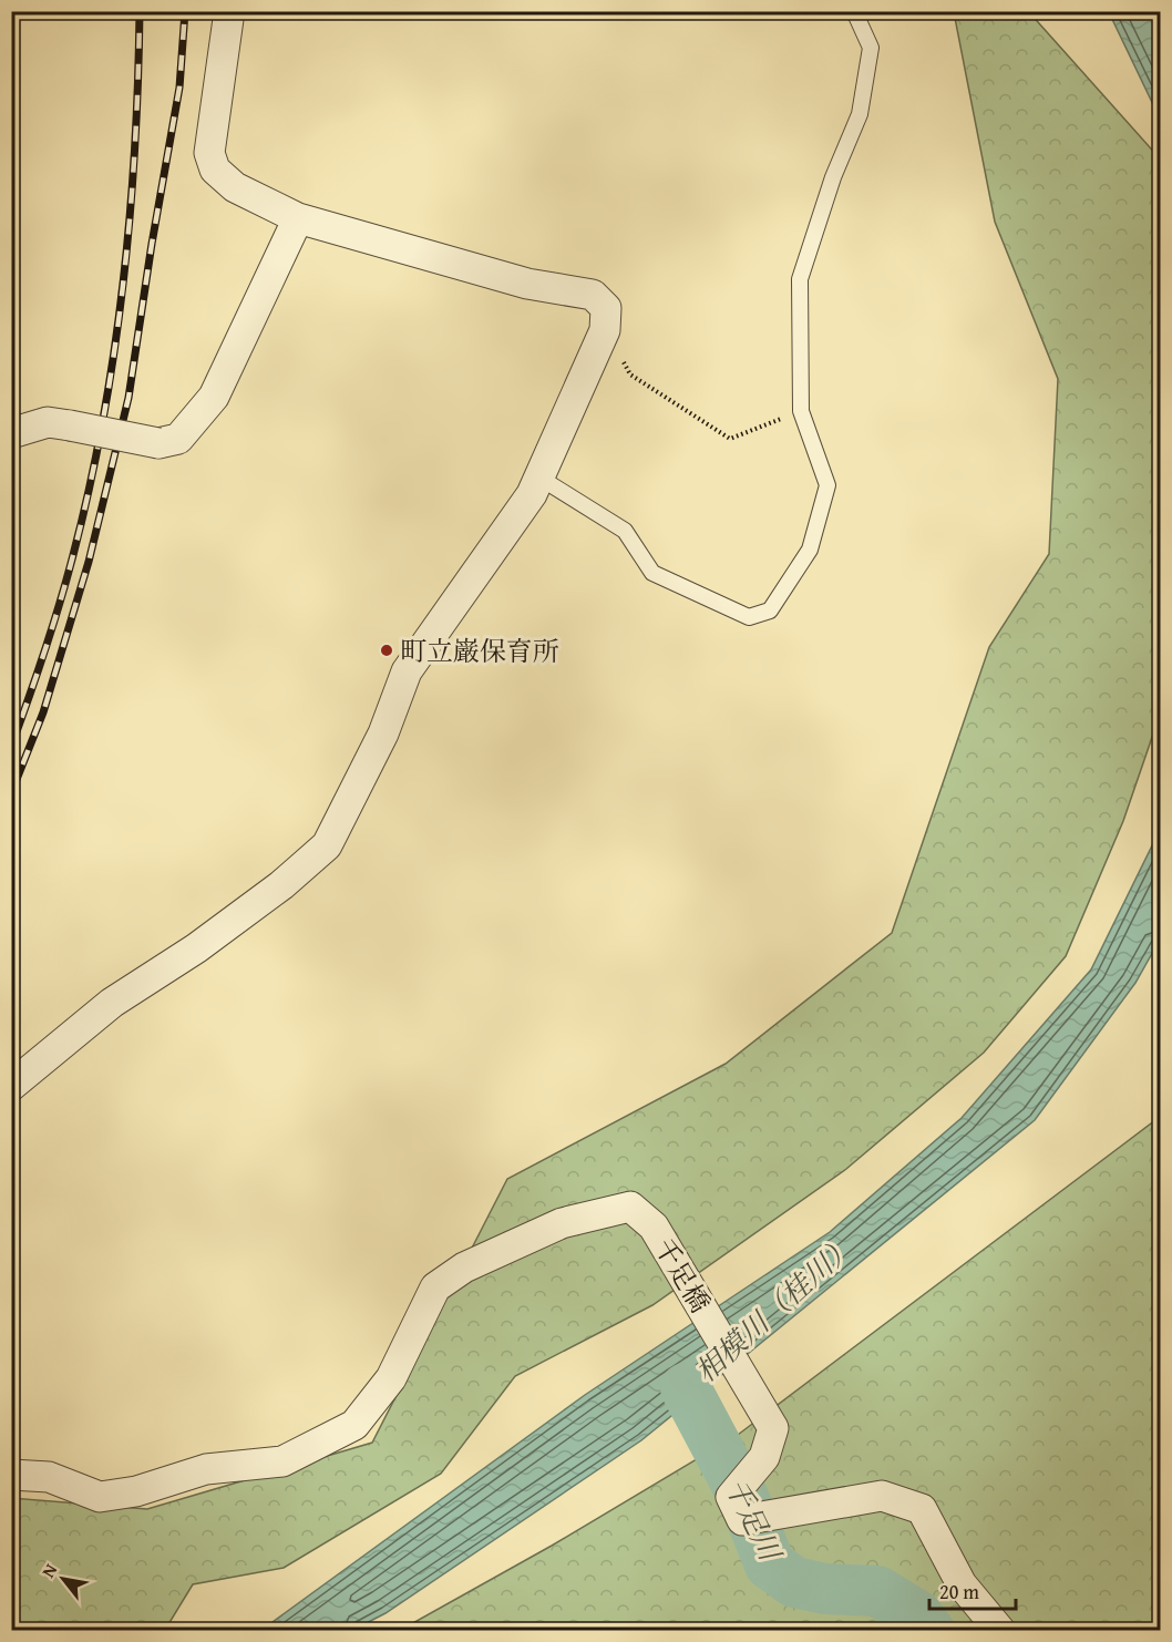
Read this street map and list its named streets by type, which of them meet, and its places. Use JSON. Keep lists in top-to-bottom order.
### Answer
{
  "streets": {
    "street": ["千足橋"]
  },
  "water": ["相模川（桂川）", "千足川"],
  "places": ["町立巌保育所"],
  "scale_bar": "20 m",
  "north": "top left"
}
